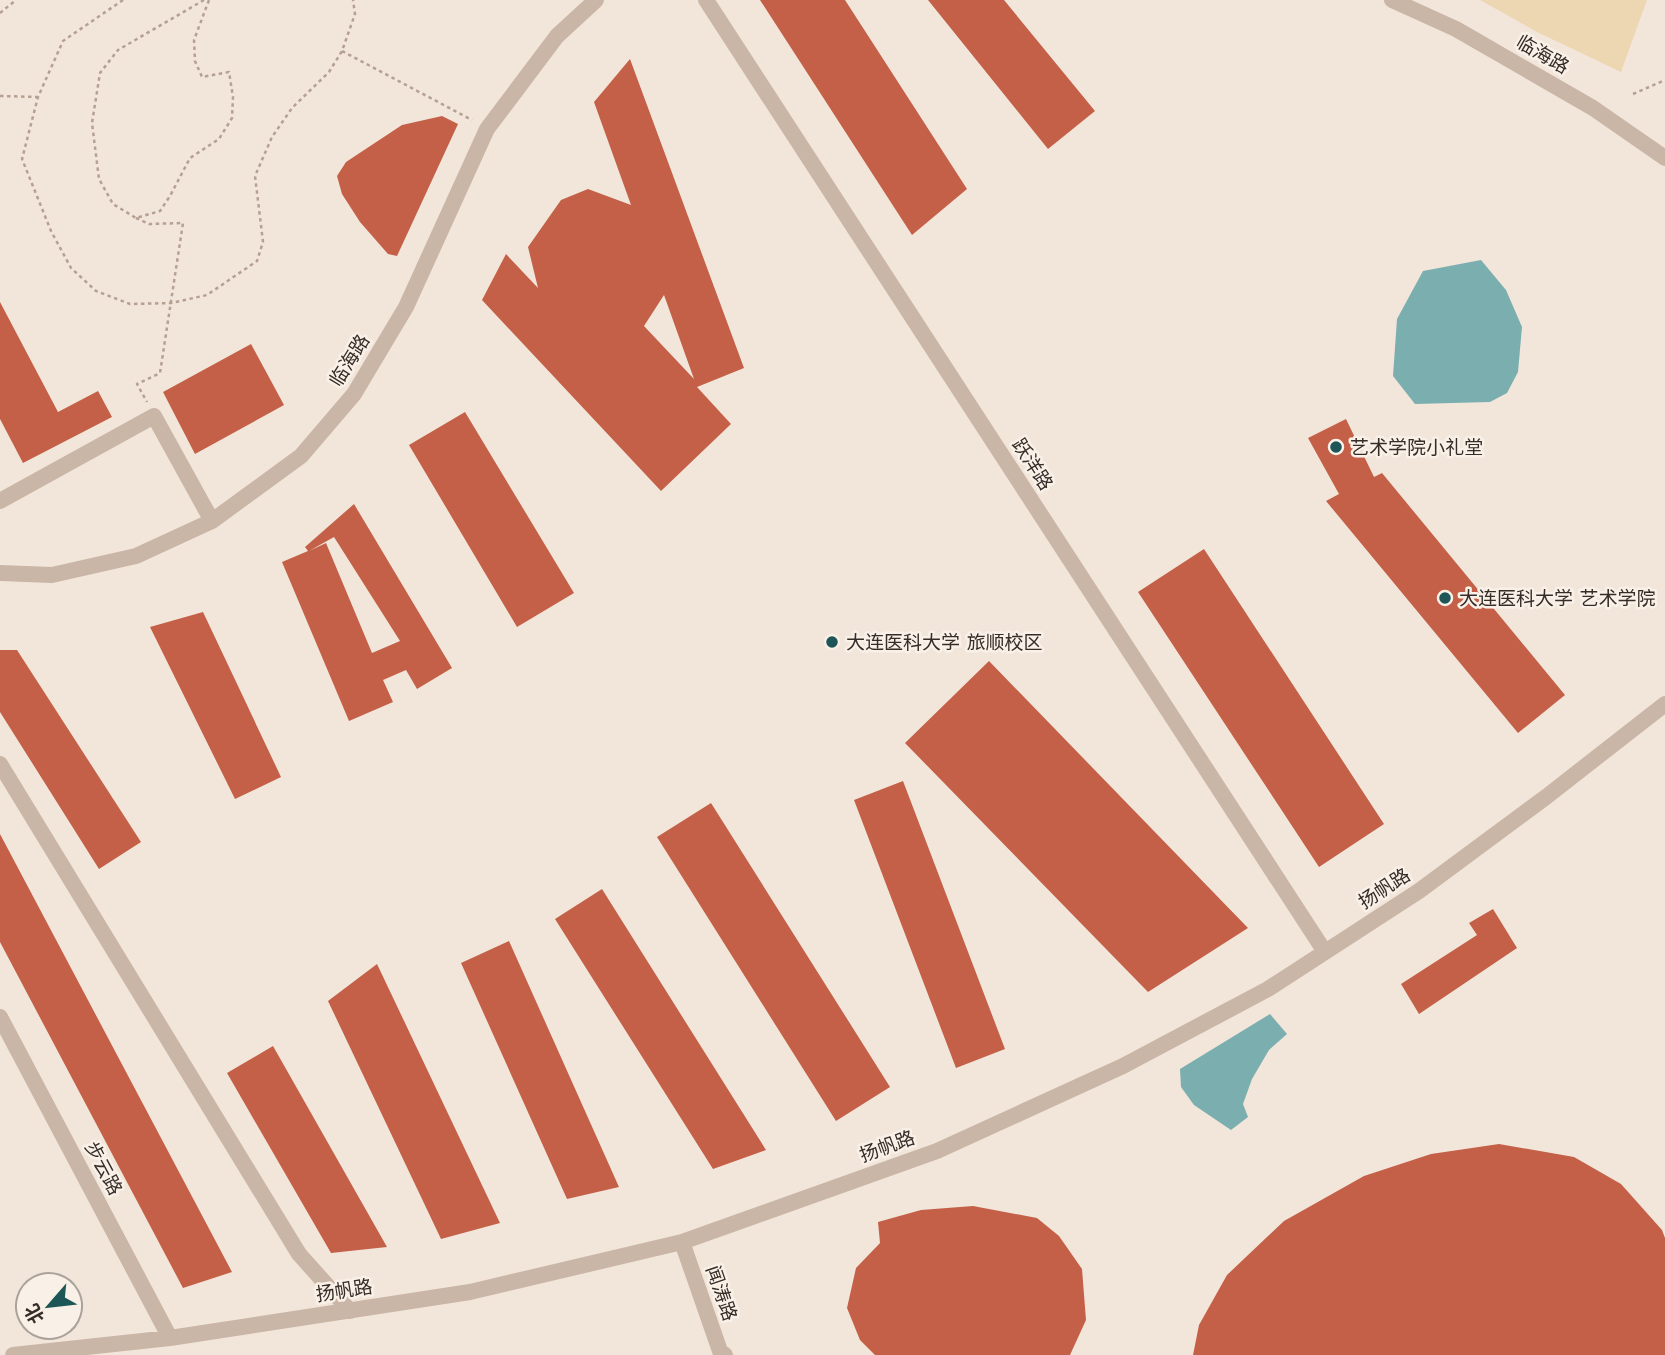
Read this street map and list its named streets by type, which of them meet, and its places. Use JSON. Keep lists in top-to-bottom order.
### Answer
{
  "streets": {
    "street": [
      "临海路",
      "跃洋路",
      "扬帆路",
      "步云路",
      "闻涛路"
    ]
  },
  "crossings": [
    ["跃洋路", "扬帆路"],
    ["扬帆路", "步云路"],
    ["扬帆路", "闻涛路"]
  ],
  "places": ["艺术学院小礼堂", "大连医科大学 艺术学院", "大连医科大学 旅顺校区"],
  "north": "bottom left"
}
